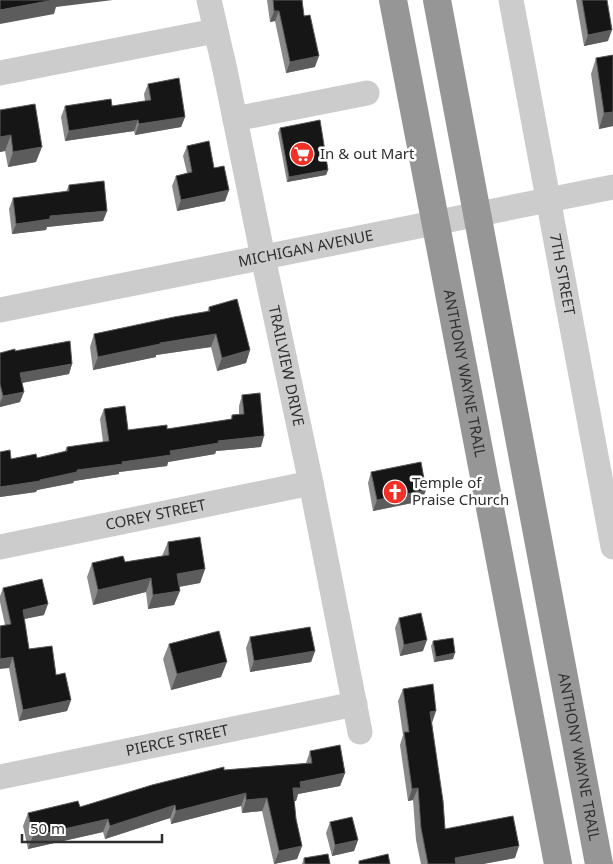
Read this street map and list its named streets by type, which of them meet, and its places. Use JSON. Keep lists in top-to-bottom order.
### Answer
{
  "streets": {
    "highway": ["ANTHONY WAYNE TRAIL"],
    "street": [
      "MICHIGAN AVENUE",
      "7TH STREET",
      "TRAILVIEW DRIVE",
      "COREY STREET",
      "PIERCE STREET"
    ]
  },
  "crossings": [
    ["MICHIGAN AVENUE", "7TH STREET"],
    ["MICHIGAN AVENUE", "TRAILVIEW DRIVE"],
    ["MICHIGAN AVENUE", "ANTHONY WAYNE TRAIL"],
    ["TRAILVIEW DRIVE", "COREY STREET"],
    ["TRAILVIEW DRIVE", "PIERCE STREET"]
  ],
  "places": {
    "supermarket": ["In & out Mart"],
    "church": ["Temple of Praise Church"]
  },
  "scale_bar": "50 m"
}
